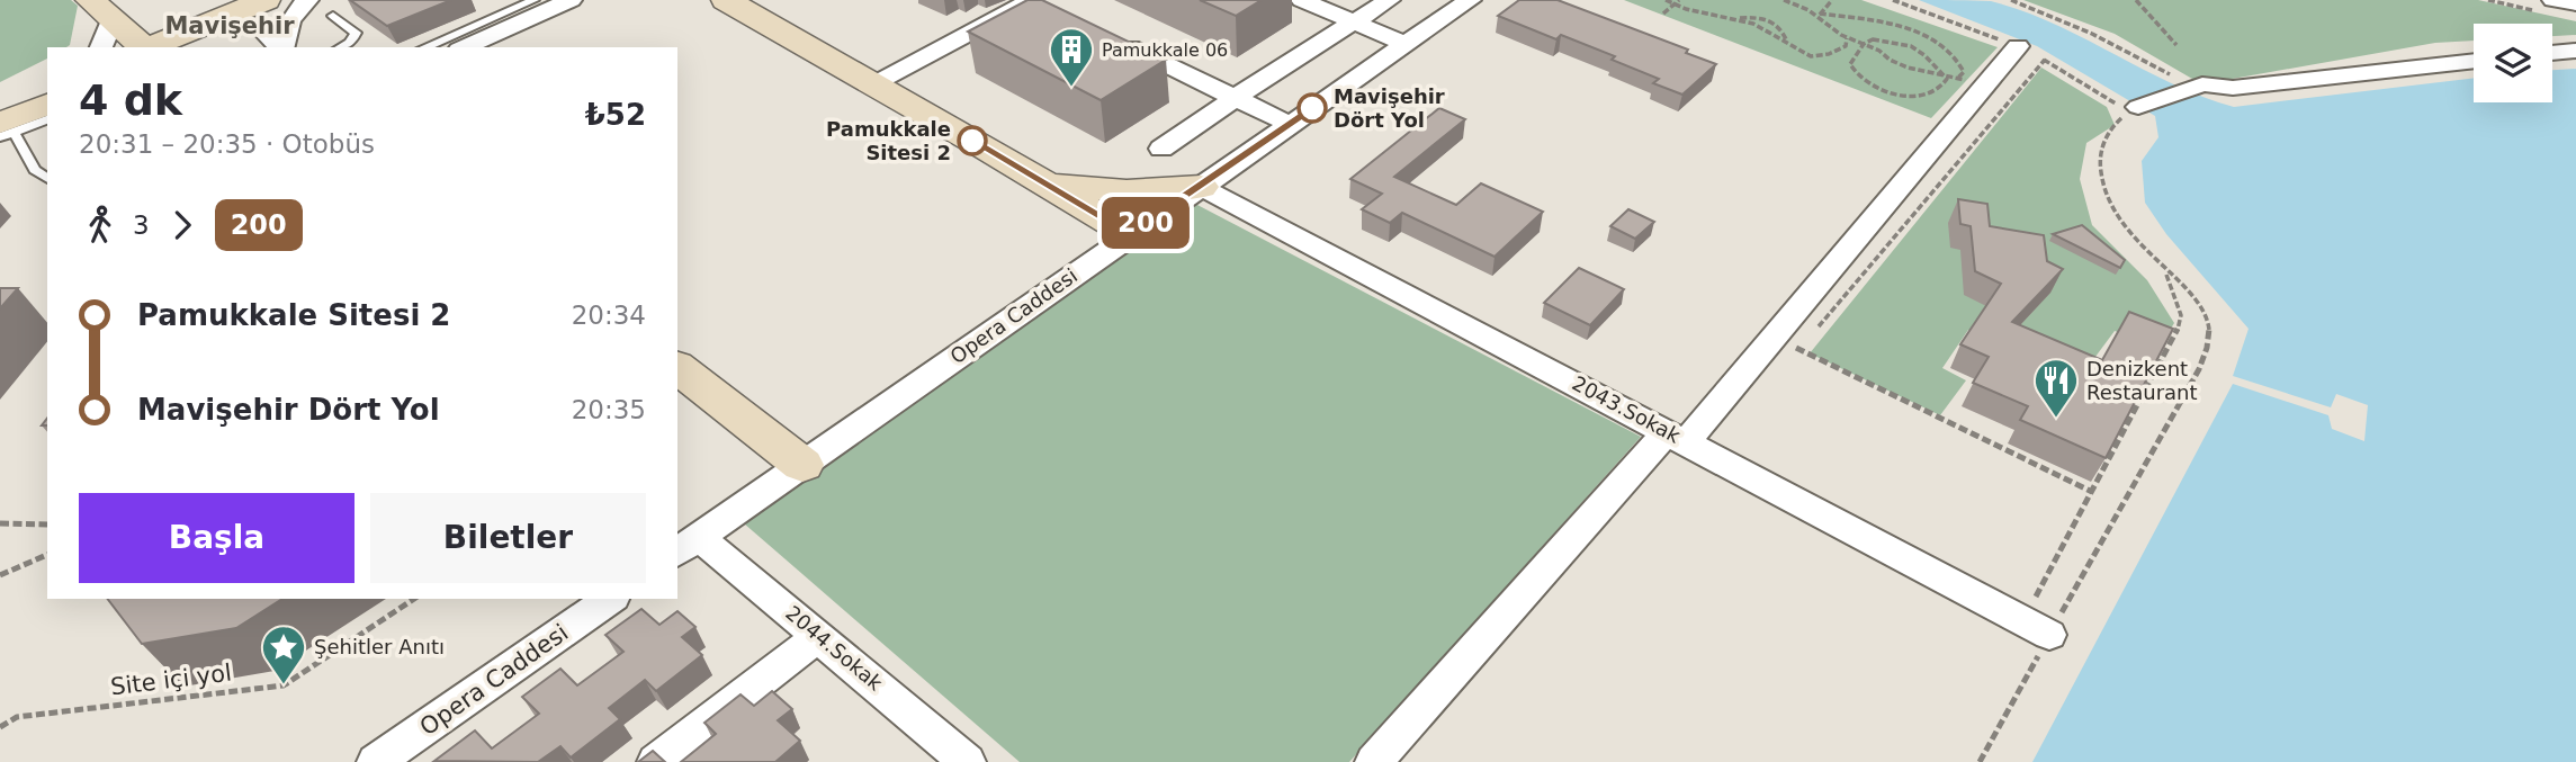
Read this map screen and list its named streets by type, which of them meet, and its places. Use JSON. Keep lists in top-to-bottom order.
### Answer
{
  "streets": {
    "street": ["Opera Caddesi", "2043.Sokak", "2044.Sokak"],
    "path": ["Site içi yol"]
  },
  "crossings": [
    ["Opera Caddesi", "2043.Sokak"],
    ["Opera Caddesi", "2044.Sokak"]
  ],
  "districts": ["Mavişehir"],
  "places": {
    "building": ["Pamukkale 06"],
    "other": ["Mavişehir Dört Yol", "Pamukkale Sitesi 2"],
    "restaurant": ["Denizkent Restaurant"],
    "place": ["Şehitler Anıtı"]
  },
  "lines": ["bus line 200"],
  "page": {
    "on_map": "200",
    "heading": ["4 dk", "20:31 – 20:35 · Otobüs", "₺52"],
    "legs": ["3", "200"],
    "list": [
      {
        "name": "Pamukkale Sitesi 2",
        "value": "20:34"
      },
      {
        "name": "Mavişehir Dört Yol",
        "value": "20:35"
      }
    ],
    "buttons": ["Başla", "Biletler"]
  }
}
